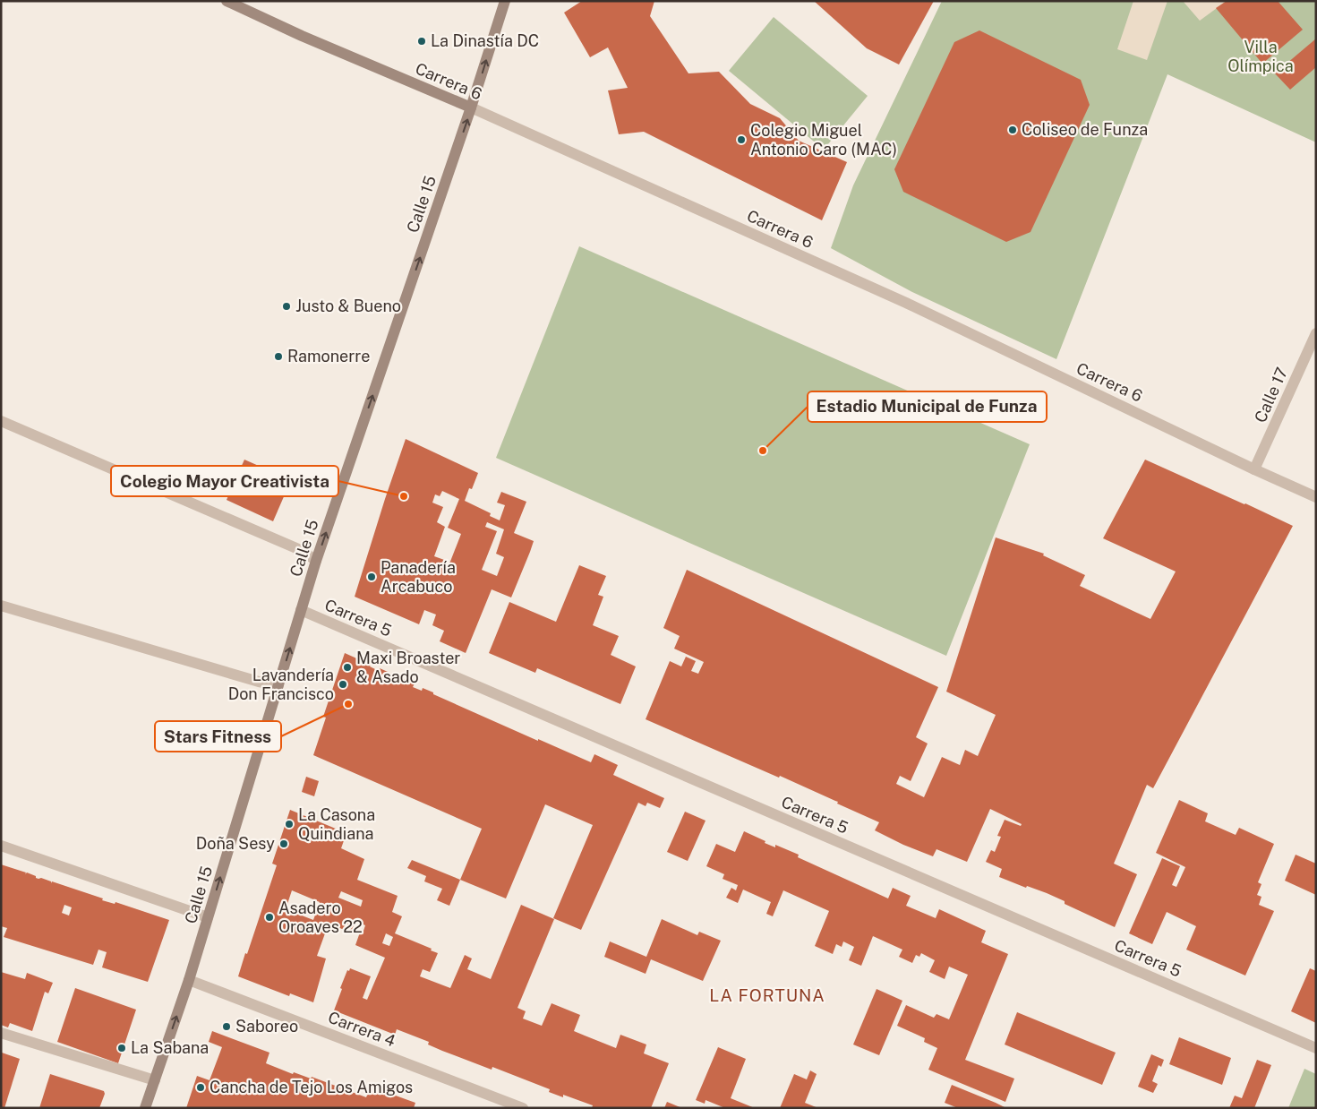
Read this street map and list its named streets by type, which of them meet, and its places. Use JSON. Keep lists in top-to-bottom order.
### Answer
{
  "streets": {
    "street": [
      "Carrera 6",
      "Calle 15",
      "Calle 17",
      "Carrera 5",
      "Carrera 4"
    ]
  },
  "crossings": [
    ["Carrera 6", "Calle 15"],
    ["Carrera 6", "Calle 17"],
    ["Calle 15", "Carrera 5"],
    ["Calle 15", "Carrera 4"]
  ],
  "one_way": ["Calle 15"],
  "districts": ["LA FORTUNA"],
  "parks": ["Villa Olímpica"],
  "places": [
    "La Dinastía DC",
    "Coliseo de Funza",
    "Colegio Miguel Antonio Caro (MAC)",
    "Justo & Bueno",
    "Ramonerre",
    "Estadio Municipal de Funza",
    "Colegio Mayor Creativista",
    "Panadería Arcabuco",
    "Maxi Broaster & Asado",
    "Lavandería Don Francisco",
    "Stars Fitness",
    "La Casona Quindiana",
    "Doña Sesy",
    "Asadero Oroaves 22",
    "Saboreo",
    "La Sabana",
    "Cancha de Tejo Los Amigos"
  ]
}
